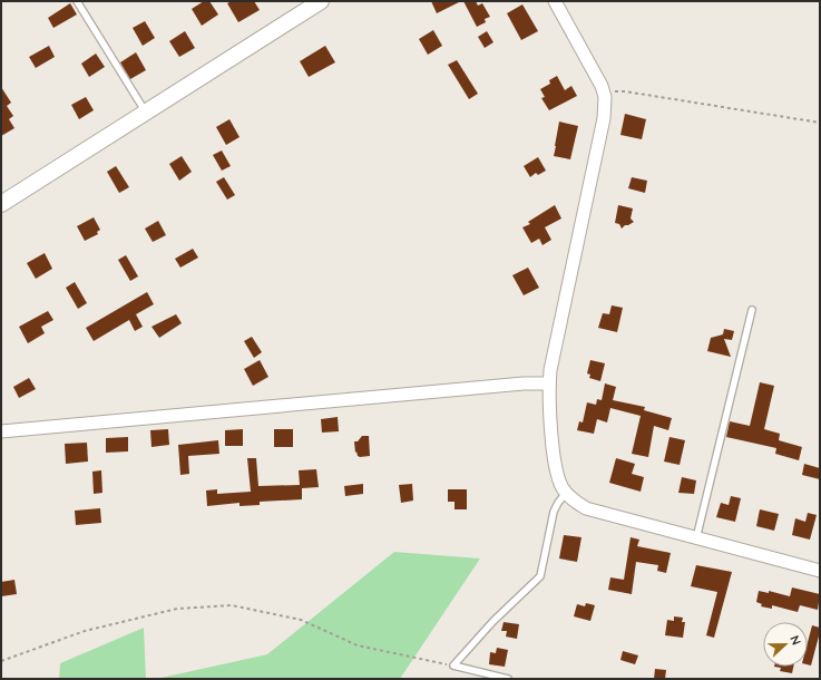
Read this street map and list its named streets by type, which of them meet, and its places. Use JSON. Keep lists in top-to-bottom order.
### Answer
{
  "north": "right"
}
